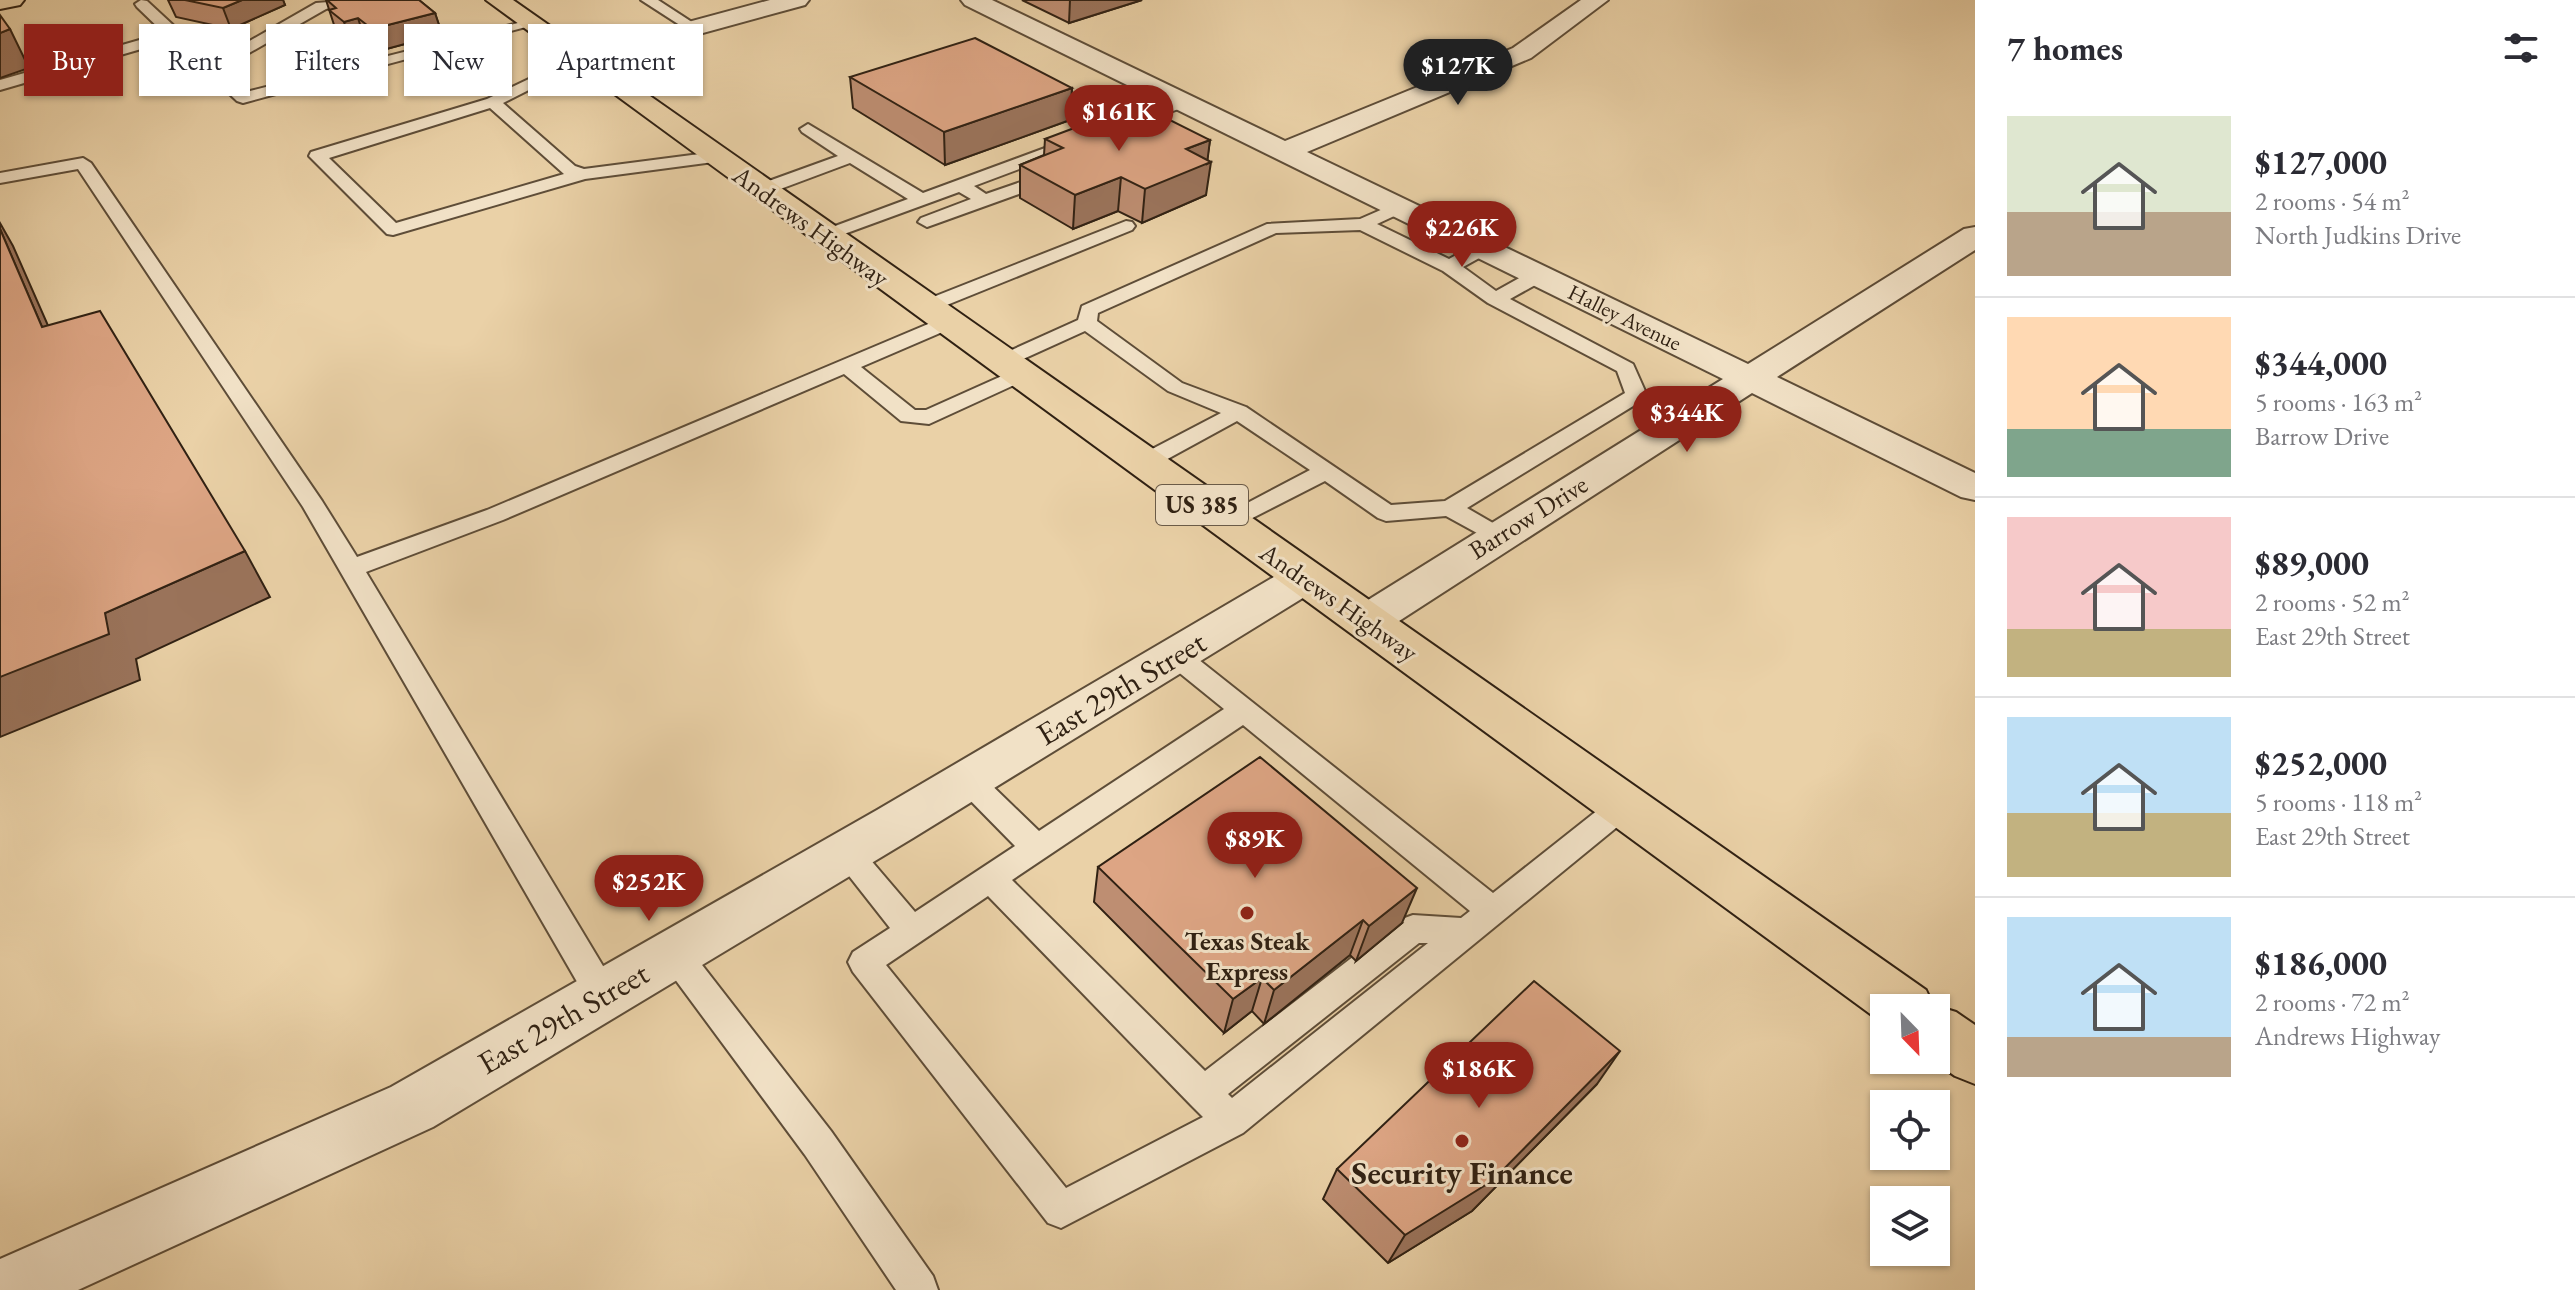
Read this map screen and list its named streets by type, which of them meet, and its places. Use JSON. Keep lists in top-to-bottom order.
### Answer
{
  "streets": {
    "main road": ["Andrews Highway", "US 385"],
    "street": ["Halley Avenue", "Barrow Drive", "East 29th Street"]
  },
  "crossings": [
    ["Andrews Highway", "Barrow Drive"],
    ["Andrews Highway", "East 29th Street"],
    ["Halley Avenue", "Barrow Drive"]
  ],
  "places": ["Texas Steak Express", "Security Finance"],
  "north": "bottom right",
  "page": {
    "heading": "7 homes",
    "chip": [
      "Buy",
      "Rent",
      "Filters",
      "New",
      "Apartment"
    ],
    "price": [
      "$127K",
      "$161K",
      "$226K",
      "$344K",
      "$89K",
      "$252K",
      "$186K"
    ],
    "list": [
      {
        "name": "$127,000",
        "note": "2 rooms · 54 m² · North Judkins Drive"
      },
      {
        "name": "$344,000",
        "note": "5 rooms · 163 m² · Barrow Drive"
      },
      {
        "name": "$89,000",
        "note": "2 rooms · 52 m² · East 29th Street"
      },
      {
        "name": "$252,000",
        "note": "5 rooms · 118 m² · East 29th Street"
      },
      {
        "name": "$186,000",
        "note": "2 rooms · 72 m² · Andrews Highway"
      }
    ]
  }
}
